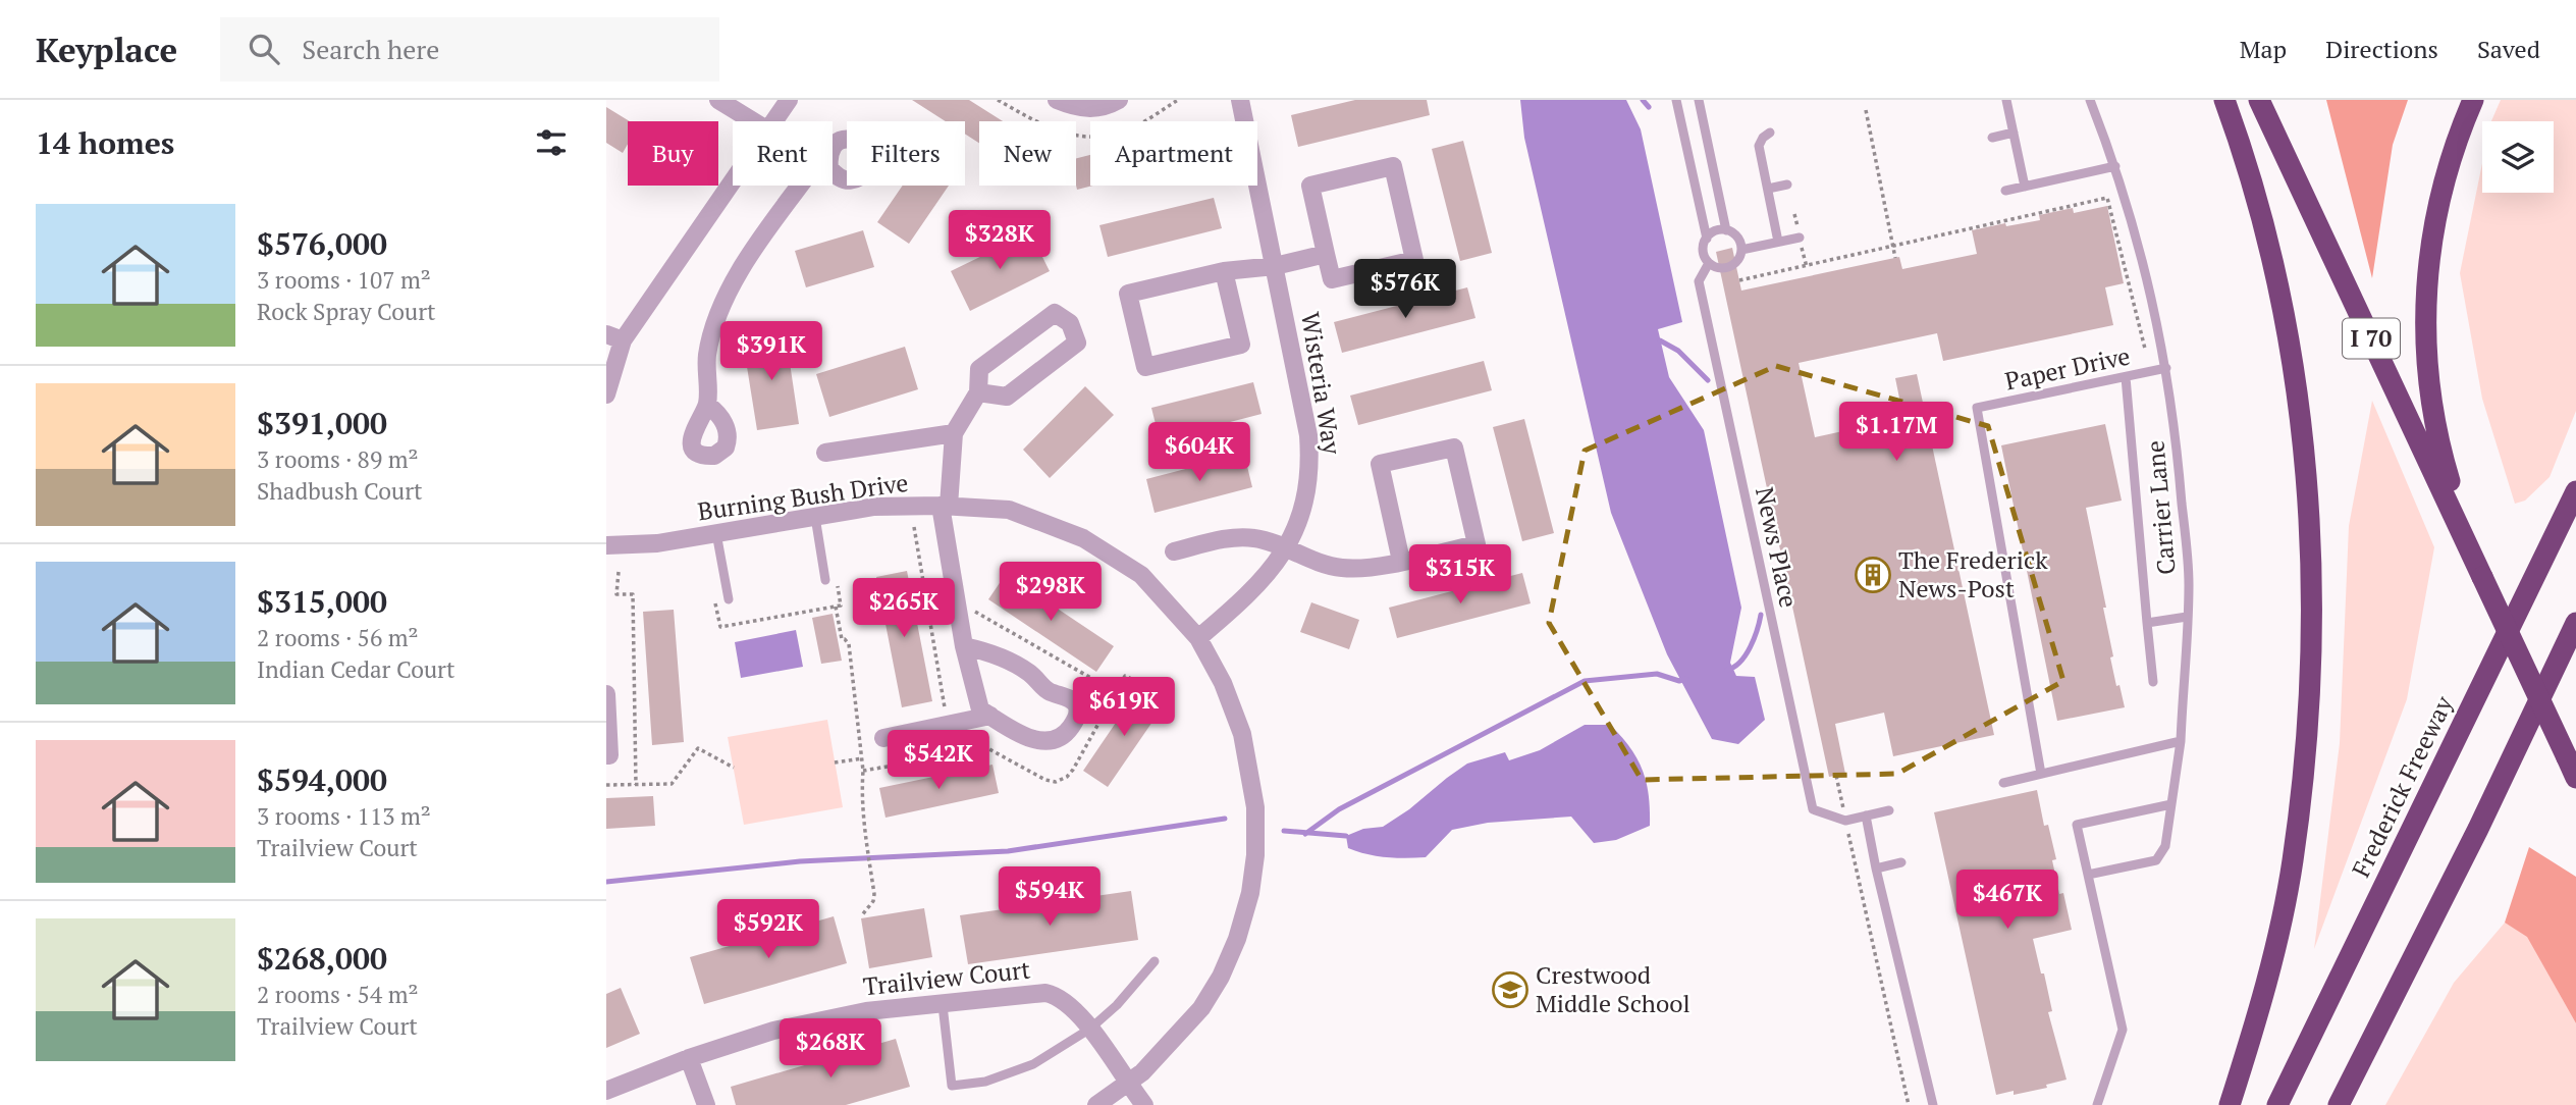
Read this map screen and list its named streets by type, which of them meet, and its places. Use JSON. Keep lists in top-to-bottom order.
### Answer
{
  "streets": {
    "highway": ["I 70", "Frederick Freeway"],
    "street": ["Wisteria Way", "Burning Bush Drive", "Trailview Court"],
    "lane": ["Paper Drive", "Carrier Lane", "News Place"]
  },
  "crossings": [
    ["Paper Drive", "Carrier Lane"],
    ["Wisteria Way", "Burning Bush Drive"],
    ["Burning Bush Drive", "Trailview Court"]
  ],
  "places": {
    "building": ["The Frederick News-Post"],
    "school or university": ["Crestwood Middle School"]
  },
  "page": {
    "header": "Keyplace",
    "search": "Search here",
    "nav": ["Map", "Directions", "Saved"],
    "heading": "14 homes",
    "chip": [
      "Buy",
      "Rent",
      "Filters",
      "New",
      "Apartment"
    ],
    "list": [
      {
        "name": "$576,000",
        "note": "3 rooms · 107 m² · Rock Spray Court"
      },
      {
        "name": "$391,000",
        "note": "3 rooms · 89 m² · Shadbush Court"
      },
      {
        "name": "$315,000",
        "note": "2 rooms · 56 m² · Indian Cedar Court"
      },
      {
        "name": "$594,000",
        "note": "3 rooms · 113 m² · Trailview Court"
      },
      {
        "name": "$268,000",
        "note": "2 rooms · 54 m² · Trailview Court"
      }
    ],
    "price": [
      "$328K",
      "$576K",
      "$391K",
      "$1.17M",
      "$604K",
      "$315K",
      "$298K",
      "$265K",
      "$619K",
      "$542K",
      "$594K",
      "$467K",
      "$592K",
      "$268K"
    ]
  }
}
